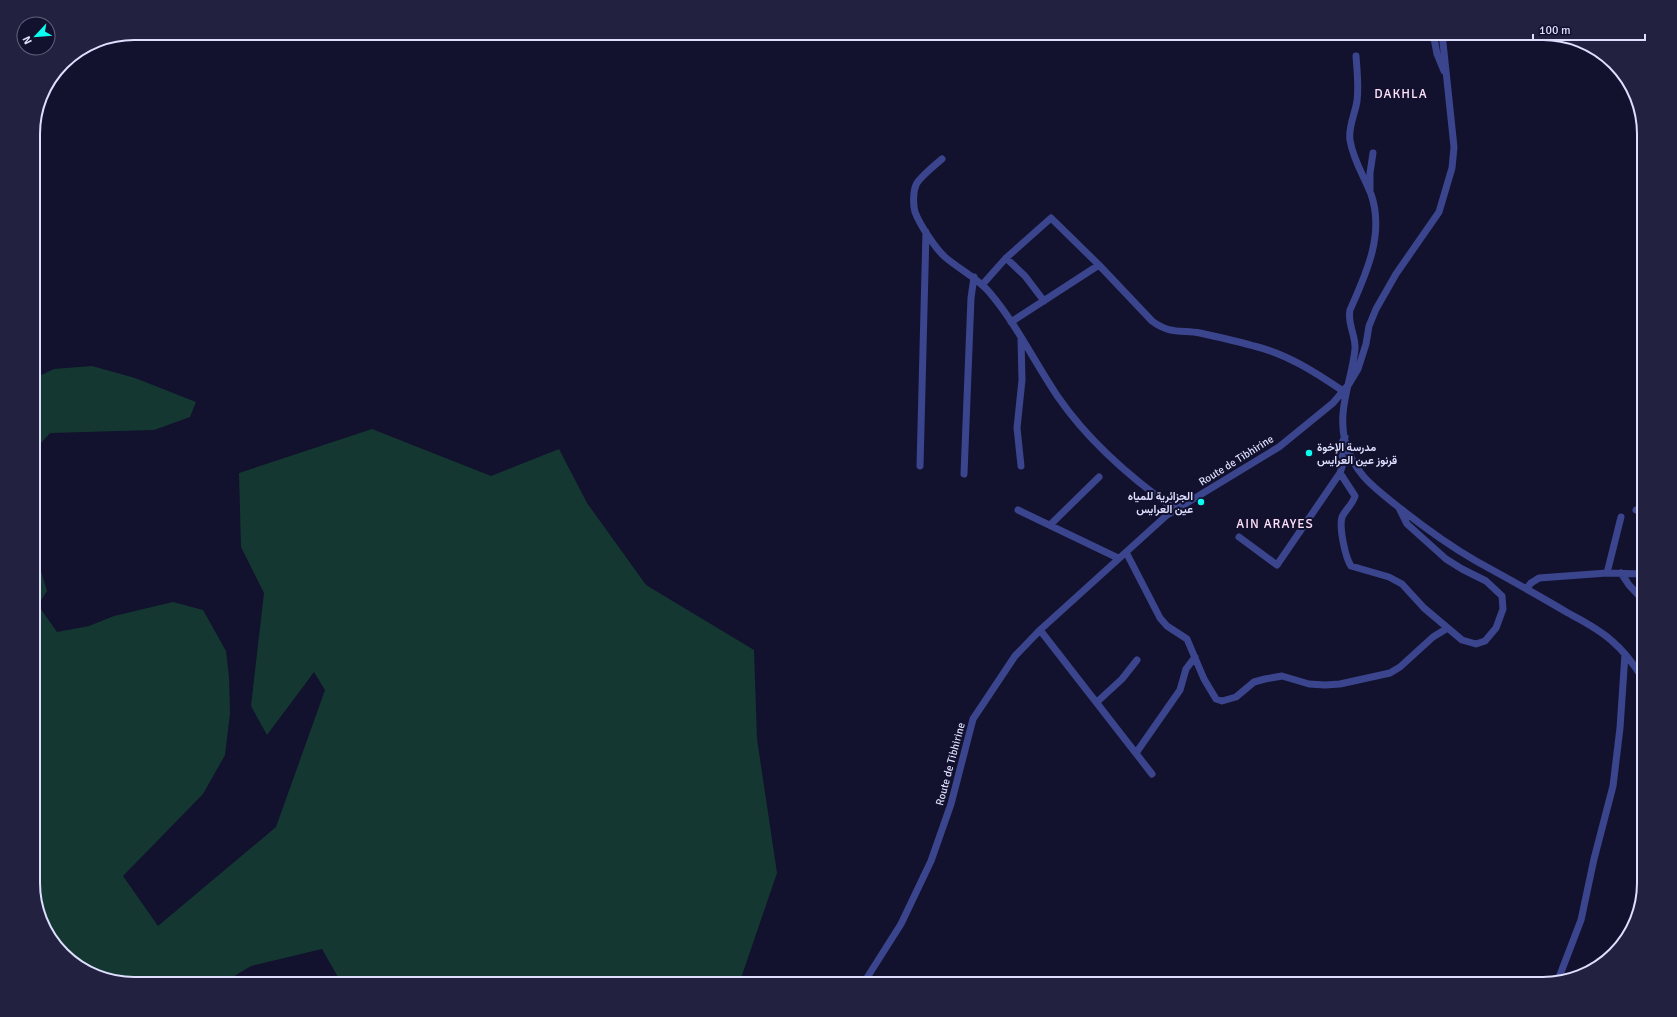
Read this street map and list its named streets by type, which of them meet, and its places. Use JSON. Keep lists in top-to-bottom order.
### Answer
{
  "streets": {
    "street": ["Route de Tibhirine"]
  },
  "districts": ["DAKHLA", "AIN ARAYES"],
  "places": ["مدرسة الإخوة قرنوز عين العرايس", "الجزائرية للمياه عين العرايس"],
  "scale_bar": "100 m",
  "north": "bottom left"
}
